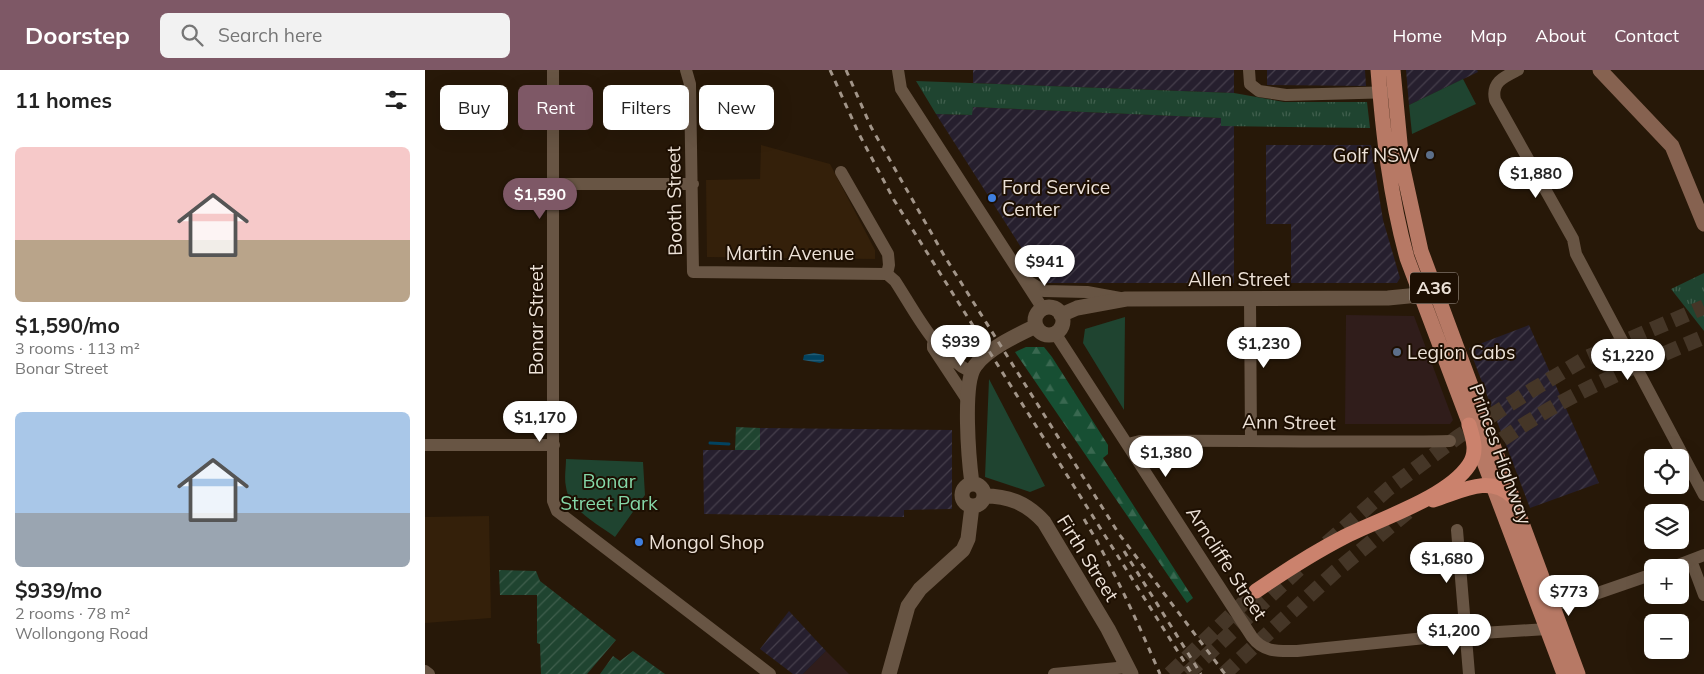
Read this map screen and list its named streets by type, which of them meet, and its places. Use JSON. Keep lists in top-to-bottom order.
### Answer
{
  "streets": {
    "highway": ["A36", "Princes Highway"],
    "street": [
      "Booth Street",
      "Martin Avenue",
      "Allen Street",
      "Bonar Street",
      "Ann Street",
      "Firth Street",
      "Arncliffe Street"
    ]
  },
  "crossings": [
    ["Booth Street", "Martin Avenue"],
    ["Allen Street", "Princes Highway"],
    ["Allen Street", "Arncliffe Street"],
    ["Ann Street", "Arncliffe Street"]
  ],
  "parks": ["Bonar Street Park"],
  "places": [
    "Golf NSW",
    "Ford Service Center",
    "Legion Cabs",
    "Mongol Shop"
  ],
  "page": {
    "header": "Doorstep",
    "search": "Search here",
    "nav": [
      "Home",
      "Map",
      "About",
      "Contact"
    ],
    "heading": "11 homes",
    "chip": [
      "Buy",
      "Rent",
      "Filters",
      "New"
    ],
    "list": [
      {
        "name": "$1,590/mo",
        "note": "3 rooms · 113 m² · Bonar Street"
      },
      {
        "name": "$939/mo",
        "note": "2 rooms · 78 m² · Wollongong Road"
      }
    ],
    "price": [
      "$1,880",
      "$1,590",
      "$941",
      "$939",
      "$1,230",
      "$1,220",
      "$1,170",
      "$1,380",
      "$1,680",
      "$773",
      "$1,200"
    ],
    "map_buttons": ["+", "−"]
  }
}
